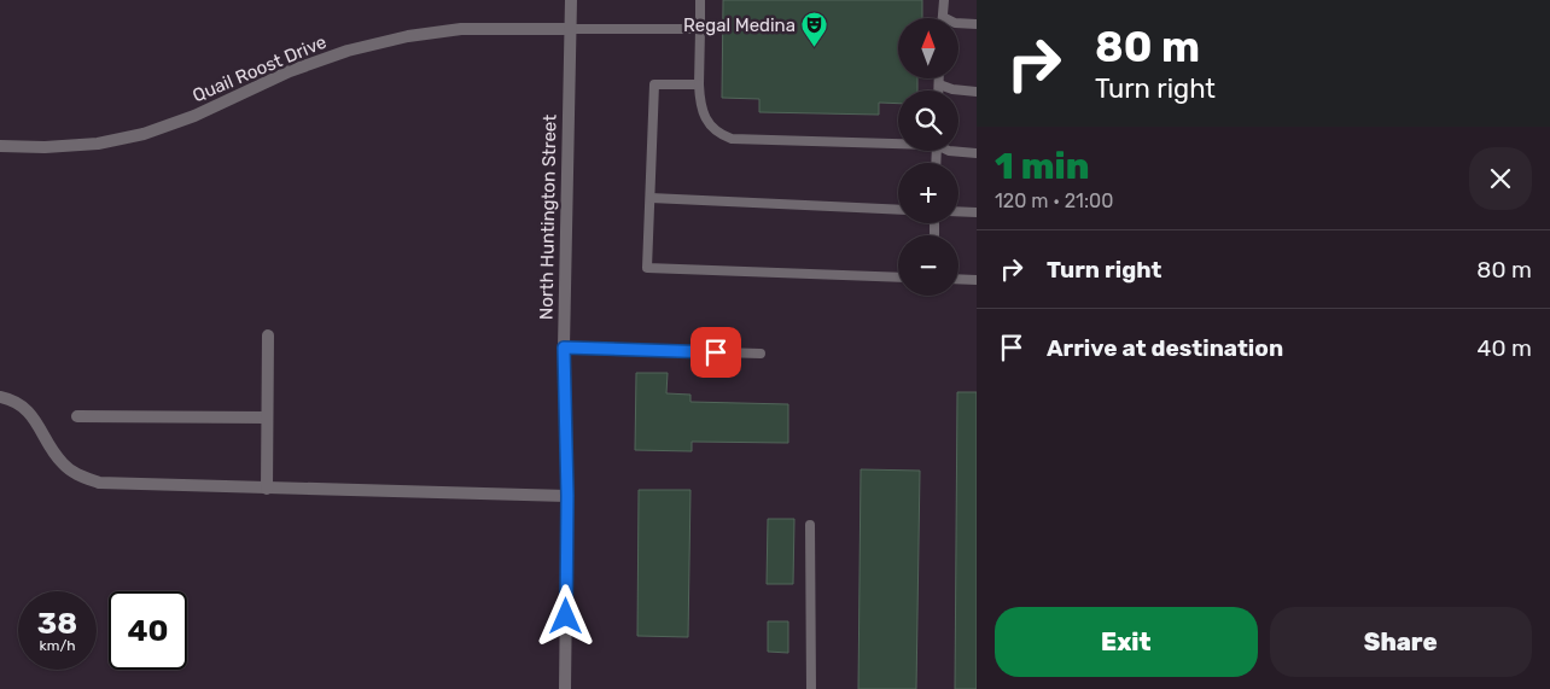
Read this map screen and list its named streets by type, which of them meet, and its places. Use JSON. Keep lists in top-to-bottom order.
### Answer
{
  "streets": {
    "street": ["Quail Roost Drive", "North Huntington Street"]
  },
  "crossings": [
    ["Quail Roost Drive", "North Huntington Street"]
  ],
  "places": {
    "theatre": ["Regal Medina"]
  },
  "north": "top",
  "page": {
    "turn": ["80 m", "Turn right"],
    "map_buttons": ["+", "−"],
    "heading": ["1 min", "120 m · 21:00"],
    "list": [
      {
        "name": "Turn right",
        "value": "80 m"
      },
      {
        "name": "Arrive at destination",
        "value": "40 m"
      }
    ],
    "speed": "38 km/h",
    "limit": "40",
    "buttons": ["Exit", "Share"]
  }
}
